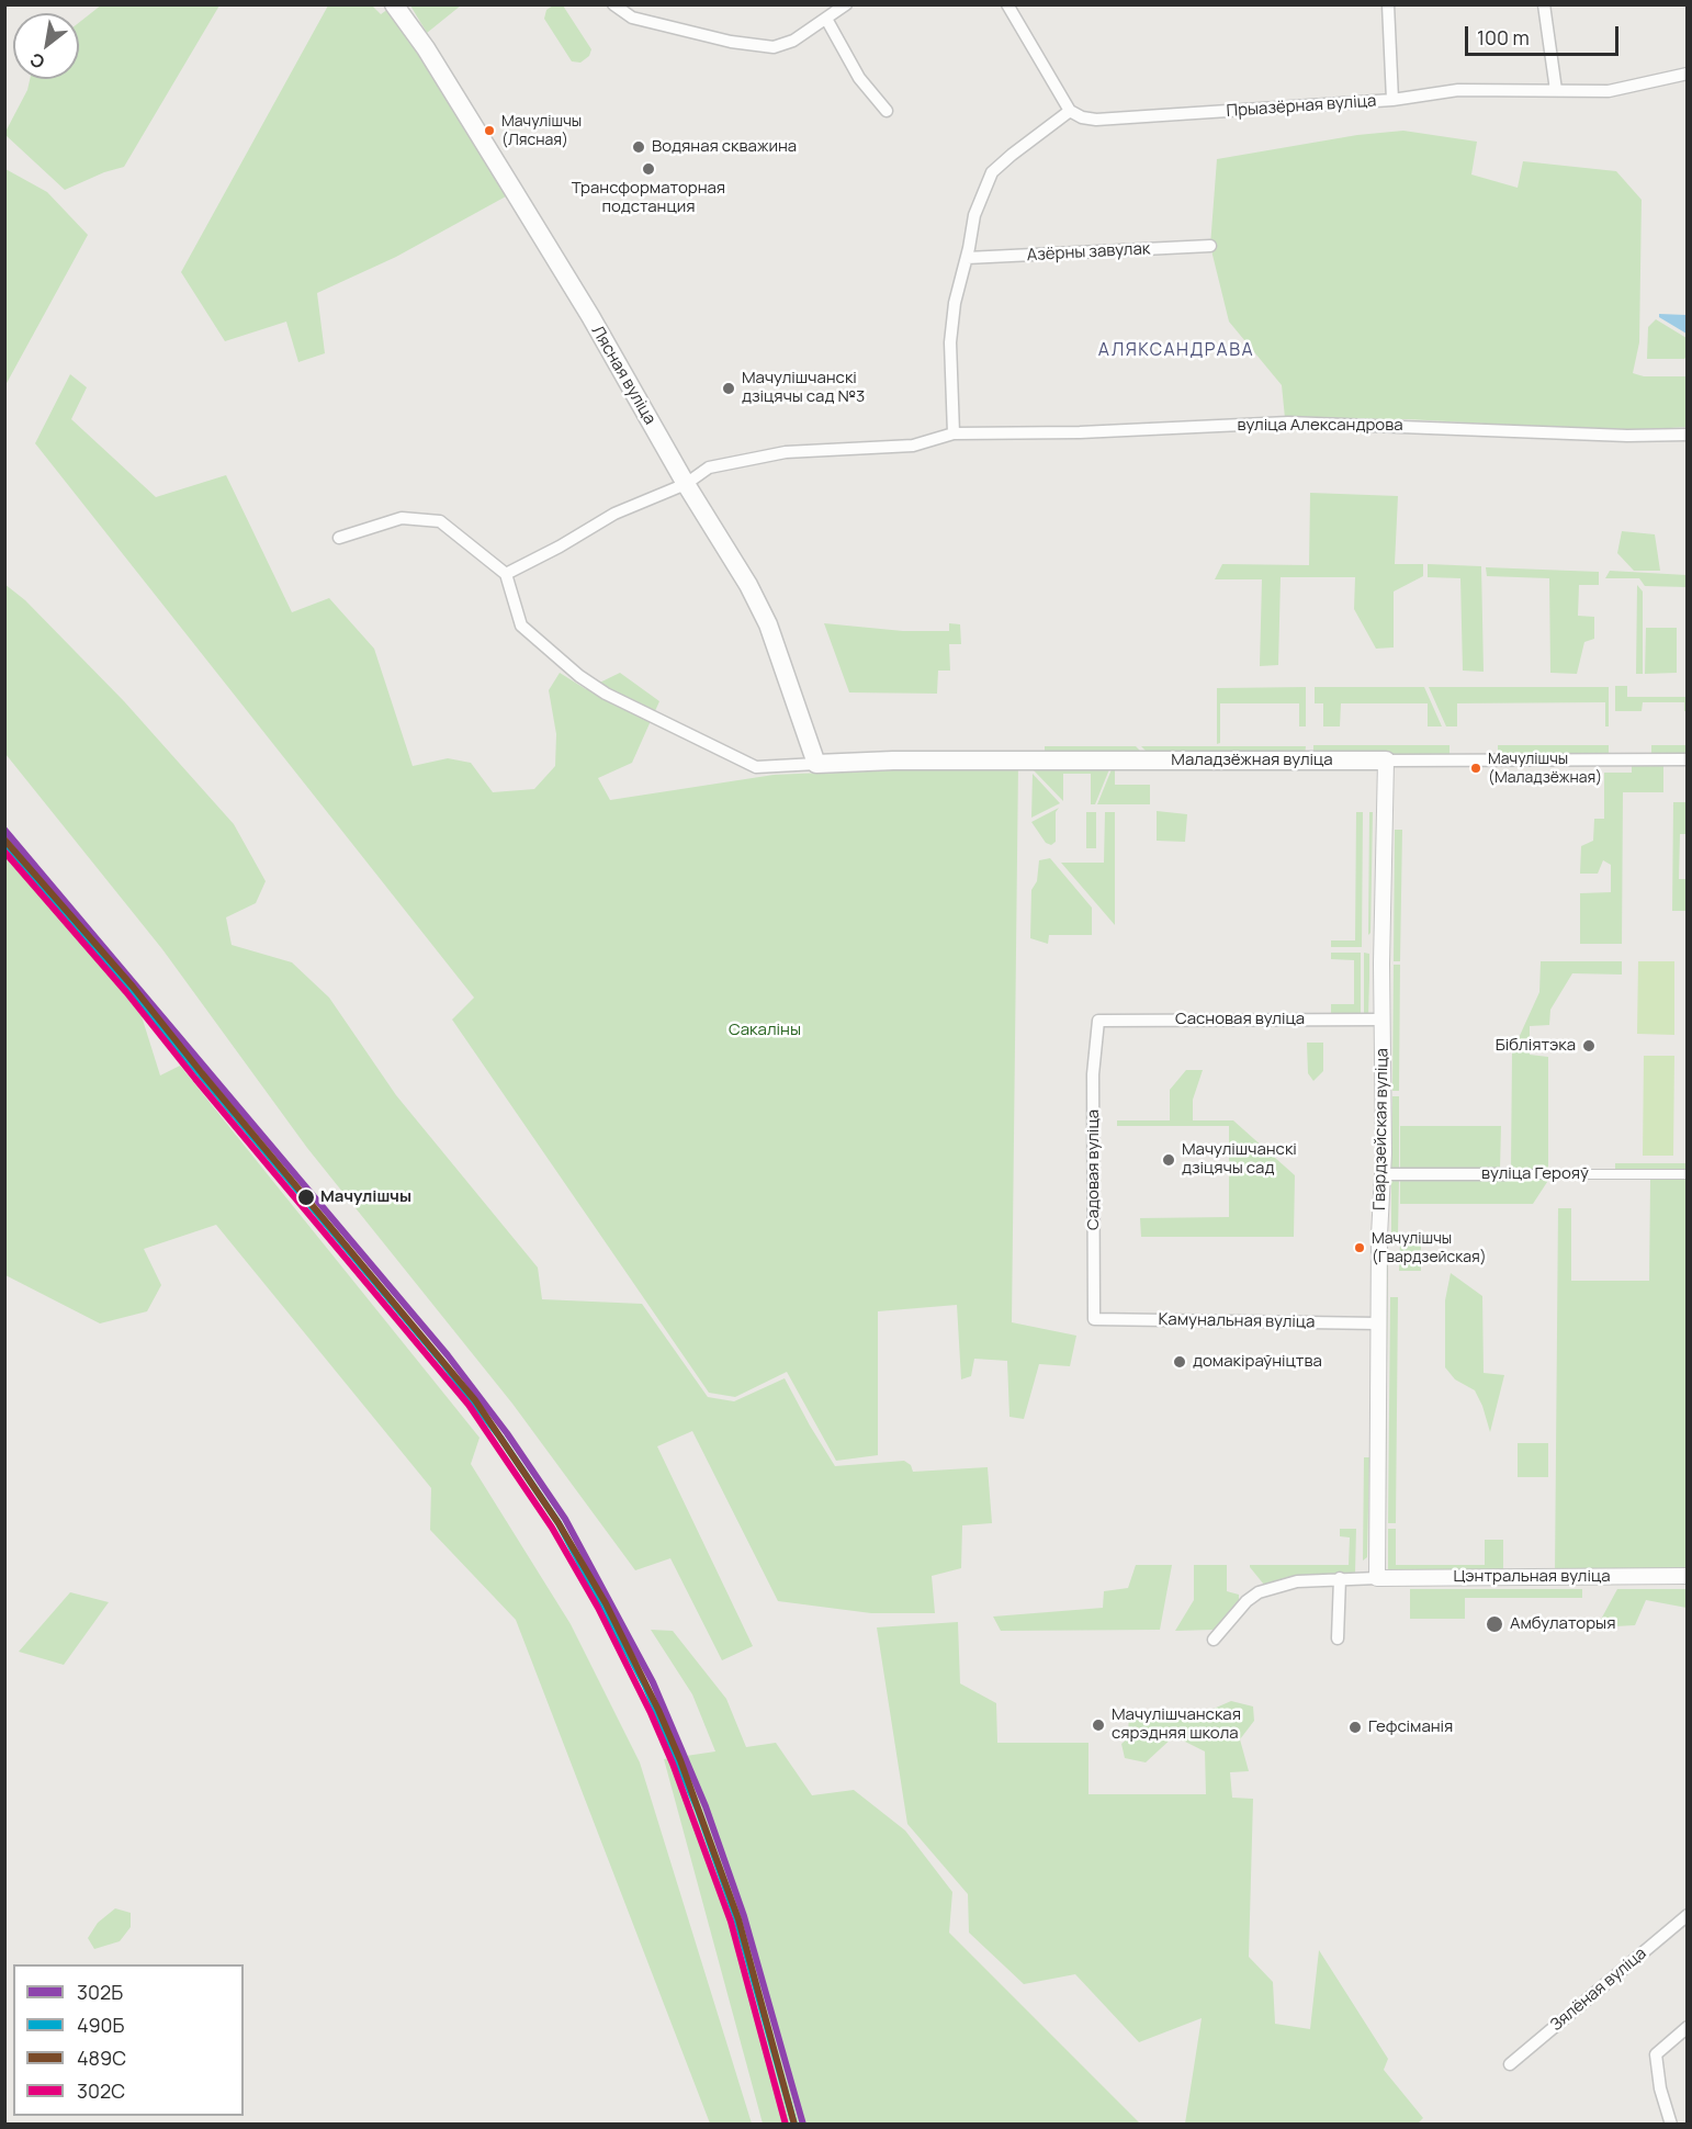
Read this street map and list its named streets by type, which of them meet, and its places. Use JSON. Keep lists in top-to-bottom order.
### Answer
{
  "streets": {
    "main road": ["Лясная вуліца", "Маладзёжная вуліца"],
    "street": [
      "Прыазёрная вуліца",
      "Азёрны завулак",
      "вуліца Александрова",
      "Сасновая вуліца",
      "Гвардзейская вуліца",
      "Садовая вуліца",
      "вуліца Герояў",
      "Камунальная вуліца",
      "Цэнтральная вуліца",
      "Зялёная вуліца"
    ]
  },
  "crossings": [
    ["Лясная вуліца", "вуліца Александрова"],
    ["Лясная вуліца", "Маладзёжная вуліца"],
    ["Маладзёжная вуліца", "Гвардзейская вуліца"],
    ["Сасновая вуліца", "Гвардзейская вуліца"],
    ["Сасновая вуліца", "Садовая вуліца"],
    ["Гвардзейская вуліца", "вуліца Герояў"],
    ["Гвардзейская вуліца", "Камунальная вуліца"],
    ["Гвардзейская вуліца", "Цэнтральная вуліца"],
    ["Садовая вуліца", "Камунальная вуліца"]
  ],
  "districts": ["АЛЯКСАНДРАВА"],
  "parks": ["Сакаліны"],
  "places": [
    "Мачулішчы (Лясная)",
    "Водяная скважина",
    "Трансформаторная подстанция",
    "Мачулішчанскі дзіцячы сад №3",
    "Мачулішчы (Маладзёжная)",
    "Бібліятэка",
    "Мачулішчанскі дзіцячы сад",
    "Мачулішчы",
    "Мачулішчы (Гвардзейская)",
    "домакіраўніцтва",
    "Амбулаторыя",
    "Мачулішчанская сярэдняя школа",
    "Гефсіманія"
  ],
  "lines": [
    "transit line 302Б",
    "transit line 489С",
    "transit line 490Б",
    "transit line 302С"
  ],
  "legend": [
    "302Б",
    "490Б",
    "489С",
    "302С"
  ],
  "scale_bar": "100 m",
  "north": "bottom left"
}
